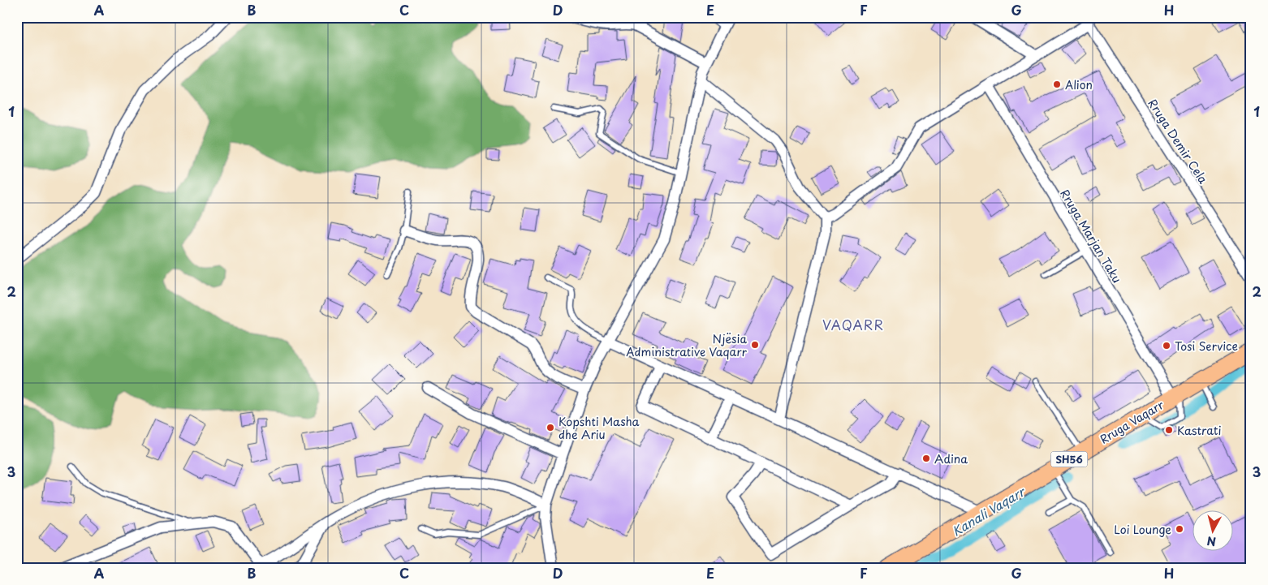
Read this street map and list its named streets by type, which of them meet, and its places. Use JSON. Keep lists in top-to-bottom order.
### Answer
{
  "streets": {
    "main road": ["Rruga Vaqarr", "SH56"],
    "street": ["Rruga Demir Cela", "Rruga Marjan Taku"]
  },
  "crossings": [
    ["Rruga Marjan Taku", "Rruga Vaqarr"]
  ],
  "districts": ["VAQARR"],
  "water": ["Kanali Vaqarr"],
  "places": [
    "Alion",
    "Njësia Administrative Vaqarr",
    "Tosi Service",
    "Kopshti Masha dhe Ariu",
    "Kastrati",
    "Adina",
    "Loi Lounge"
  ],
  "north": "bottom",
  "grid": {
    "columns": [
      "A",
      "B",
      "C",
      "D",
      "E",
      "F",
      "G",
      "H"
    ],
    "rows": ["1", "2", "3"]
  }
}
